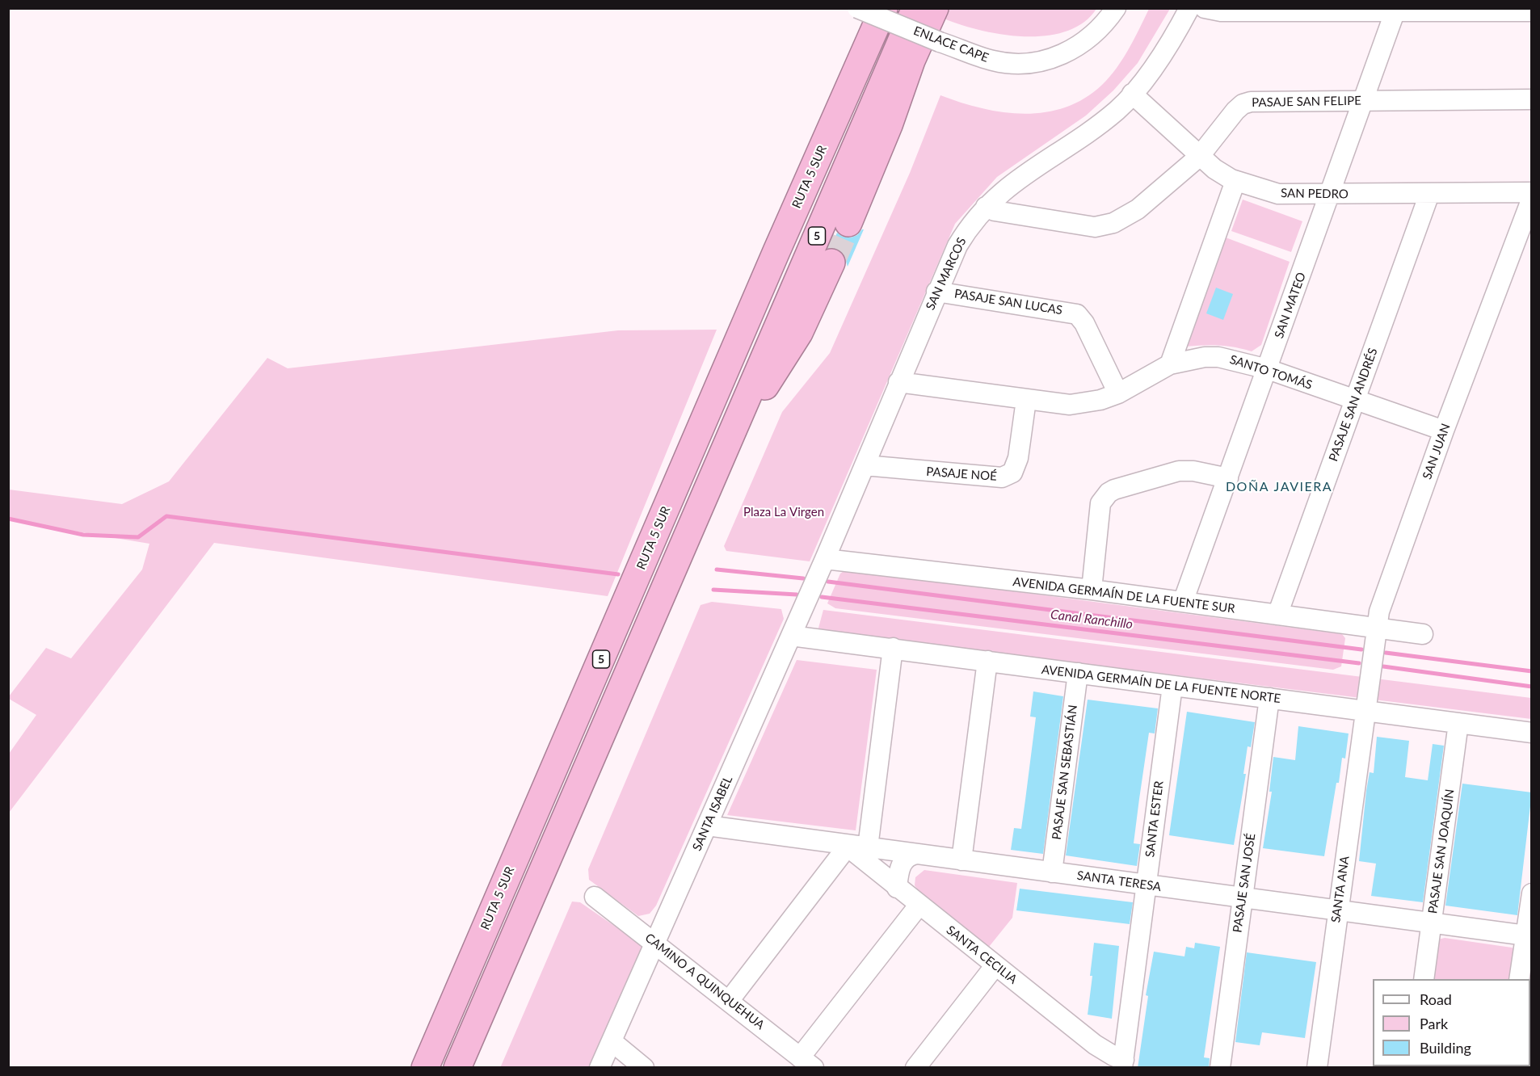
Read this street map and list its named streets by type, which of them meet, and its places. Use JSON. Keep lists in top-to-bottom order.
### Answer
{
  "streets": {
    "highway": ["RUTA 5 SUR", "5"],
    "street": [
      "ENLACE CAPE",
      "PASAJE SAN FELIPE",
      "SAN PEDRO",
      "SAN MARCOS",
      "PASAJE SAN LUCAS",
      "SAN MATEO",
      "SANTO TOMÁS",
      "PASAJE SAN ANDRÉS",
      "SAN JUAN",
      "PASAJE NOÉ",
      "AVENIDA GERMAÍN DE LA FUENTE SUR",
      "AVENIDA GERMAÍN DE LA FUENTE NORTE",
      "PASAJE SAN SEBASTIÁN",
      "SANTA ISABEL",
      "SANTA ESTER",
      "PASAJE SAN JOAQUÍN",
      "SANTA TERESA",
      "PASAJE SAN JOSÉ",
      "SANTA ANA",
      "SANTA CECILIA",
      "CAMINO A QUINQUEHUA"
    ]
  },
  "crossings": [
    ["PASAJE SAN FELIPE", "SAN PEDRO"],
    ["PASAJE SAN FELIPE", "SAN MARCOS"],
    ["PASAJE SAN FELIPE", "SAN MATEO"],
    ["SAN PEDRO", "SAN MARCOS"],
    ["SAN PEDRO", "SAN MATEO"],
    ["SAN PEDRO", "PASAJE SAN ANDRÉS"],
    ["SAN MARCOS", "PASAJE SAN LUCAS"],
    ["SAN MARCOS", "SANTO TOMÁS"],
    ["SAN MARCOS", "PASAJE NOÉ"],
    ["SAN MARCOS", "AVENIDA GERMAÍN DE LA FUENTE SUR"],
    ["SAN MARCOS", "SANTA ISABEL"],
    ["PASAJE SAN LUCAS", "SANTO TOMÁS"],
    ["SAN MATEO", "SANTO TOMÁS"],
    ["SAN MATEO", "AVENIDA GERMAÍN DE LA FUENTE SUR"],
    ["SANTO TOMÁS", "PASAJE SAN ANDRÉS"],
    ["SANTO TOMÁS", "SAN JUAN"],
    ["SANTO TOMÁS", "PASAJE NOÉ"],
    ["PASAJE SAN ANDRÉS", "AVENIDA GERMAÍN DE LA FUENTE SUR"],
    ["SAN JUAN", "AVENIDA GERMAÍN DE LA FUENTE SUR"],
    ["SAN JUAN", "AVENIDA GERMAÍN DE LA FUENTE NORTE"],
    ["SAN JUAN", "SANTA ANA"],
    ["AVENIDA GERMAÍN DE LA FUENTE SUR", "SANTA ISABEL"],
    ["AVENIDA GERMAÍN DE LA FUENTE NORTE", "PASAJE SAN SEBASTIÁN"],
    ["AVENIDA GERMAÍN DE LA FUENTE NORTE", "SANTA ISABEL"],
    ["AVENIDA GERMAÍN DE LA FUENTE NORTE", "SANTA ESTER"],
    ["AVENIDA GERMAÍN DE LA FUENTE NORTE", "PASAJE SAN JOAQUÍN"],
    ["AVENIDA GERMAÍN DE LA FUENTE NORTE", "PASAJE SAN JOSÉ"],
    ["AVENIDA GERMAÍN DE LA FUENTE NORTE", "SANTA ANA"],
    ["PASAJE SAN SEBASTIÁN", "SANTA TERESA"],
    ["SANTA ISABEL", "SANTA TERESA"],
    ["SANTA ISABEL", "CAMINO A QUINQUEHUA"],
    ["SANTA ESTER", "SANTA TERESA"],
    ["SANTA ESTER", "SANTA CECILIA"],
    ["PASAJE SAN JOAQUÍN", "SANTA TERESA"],
    ["SANTA TERESA", "PASAJE SAN JOSÉ"],
    ["SANTA TERESA", "SANTA ANA"],
    ["SANTA TERESA", "SANTA CECILIA"]
  ],
  "districts": ["DOÑA JAVIERA"],
  "water": ["Canal Ranchillo"],
  "parks": ["Plaza La Virgen"],
  "legend": ["Road", "Park", "Building"]
}
